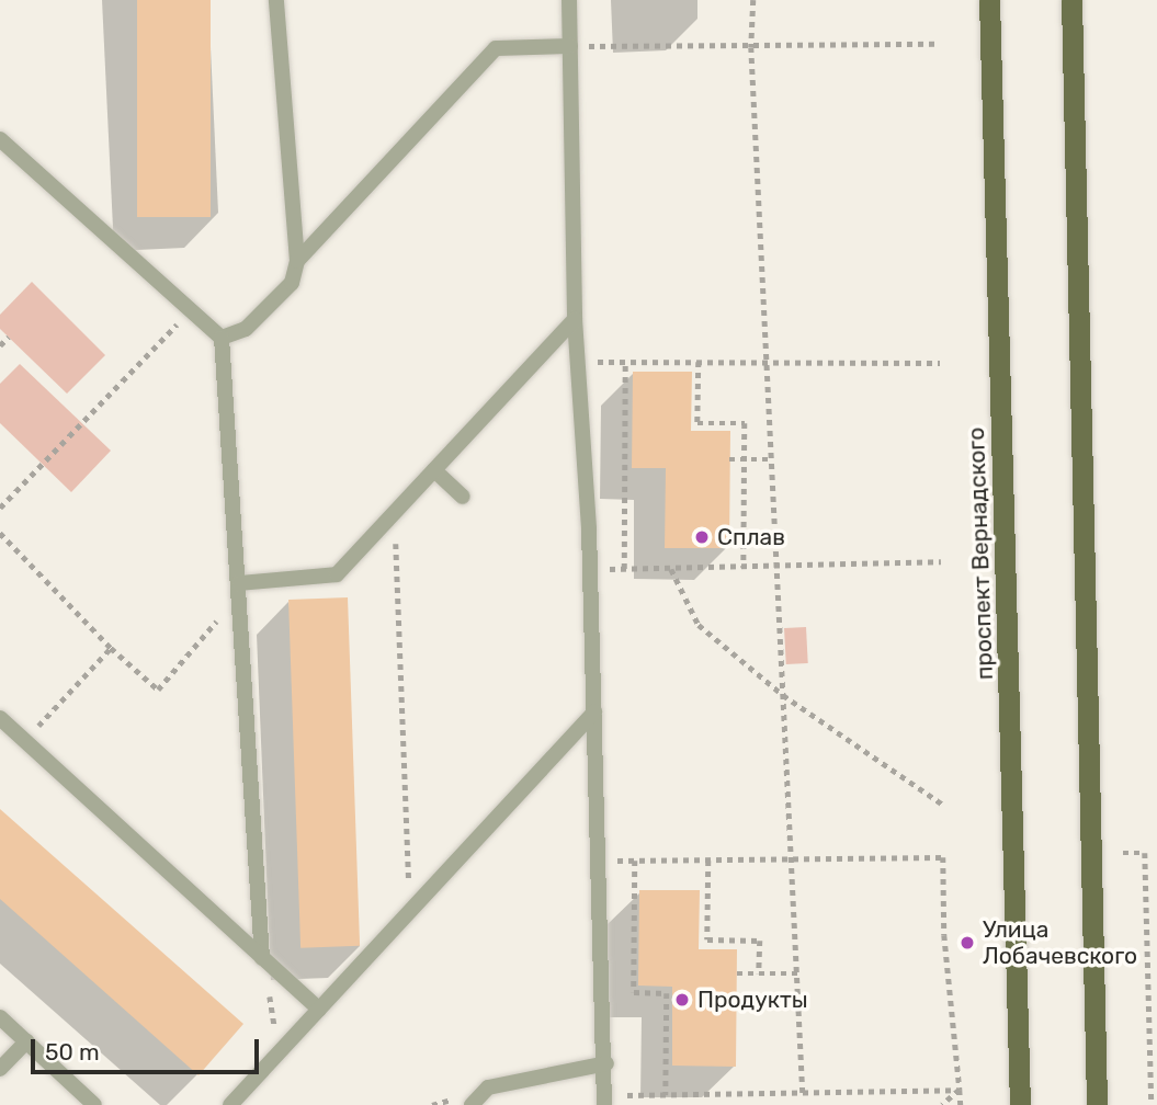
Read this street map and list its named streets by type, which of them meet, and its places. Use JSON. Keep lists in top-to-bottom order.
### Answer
{
  "streets": {
    "main road": ["проспект Вернадского"]
  },
  "places": ["Сплав", "Улица Лобачевского", "Продукты"],
  "scale_bar": "50 m"
}
